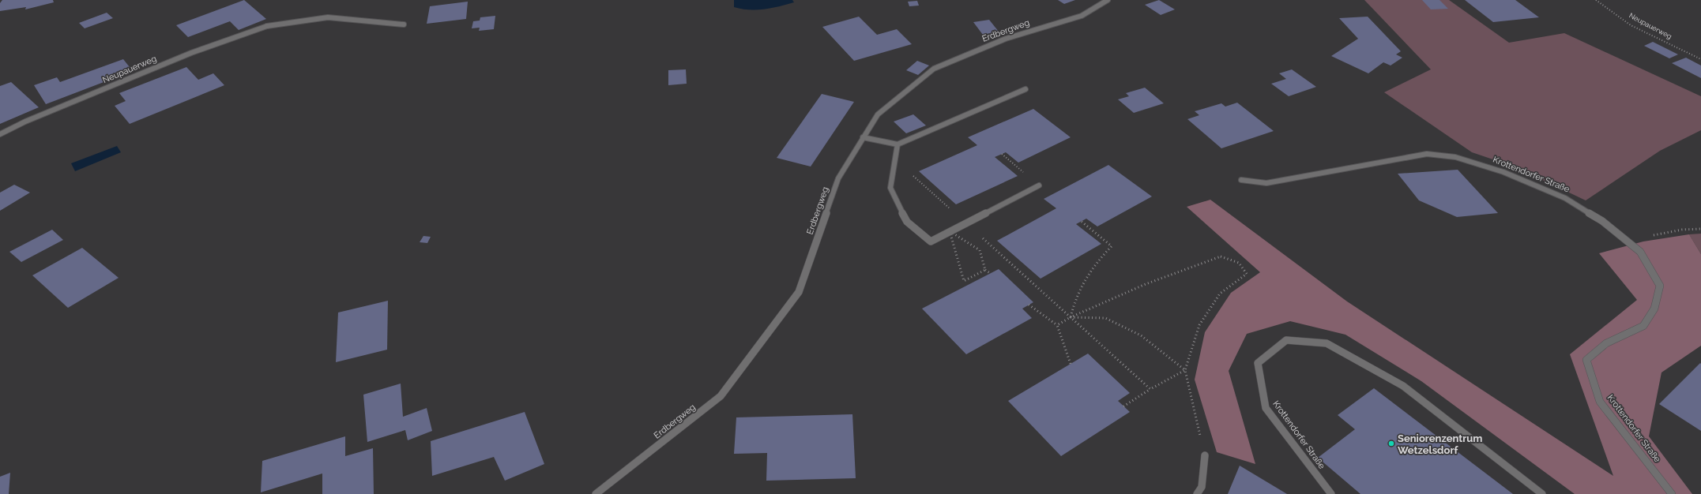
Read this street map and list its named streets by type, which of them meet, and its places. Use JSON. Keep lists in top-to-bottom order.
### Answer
{
  "streets": {
    "street": ["Neupauerweg", "Erdbergweg", "Krottendorfer Straße"]
  },
  "places": ["Seniorenzentrum Wetzelsdorf"]
}
